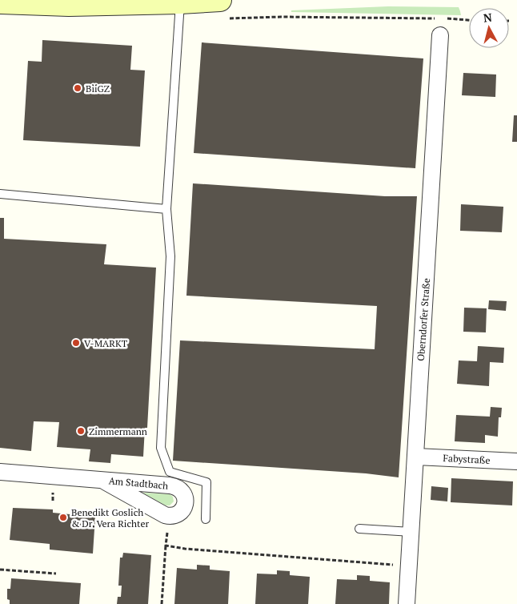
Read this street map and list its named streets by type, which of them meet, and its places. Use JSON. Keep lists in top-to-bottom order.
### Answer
{
  "streets": {
    "street": ["Oberndorfer Straße", "Fabystraße", "Am Stadtbach"]
  },
  "crossings": [
    ["Oberndorfer Straße", "Fabystraße"]
  ],
  "places": [
    "BiiGZ",
    "V-MARKT",
    "Zimmermann",
    "Benedikt Goslich & Dr. Vera Richter"
  ],
  "north": "top"
}
